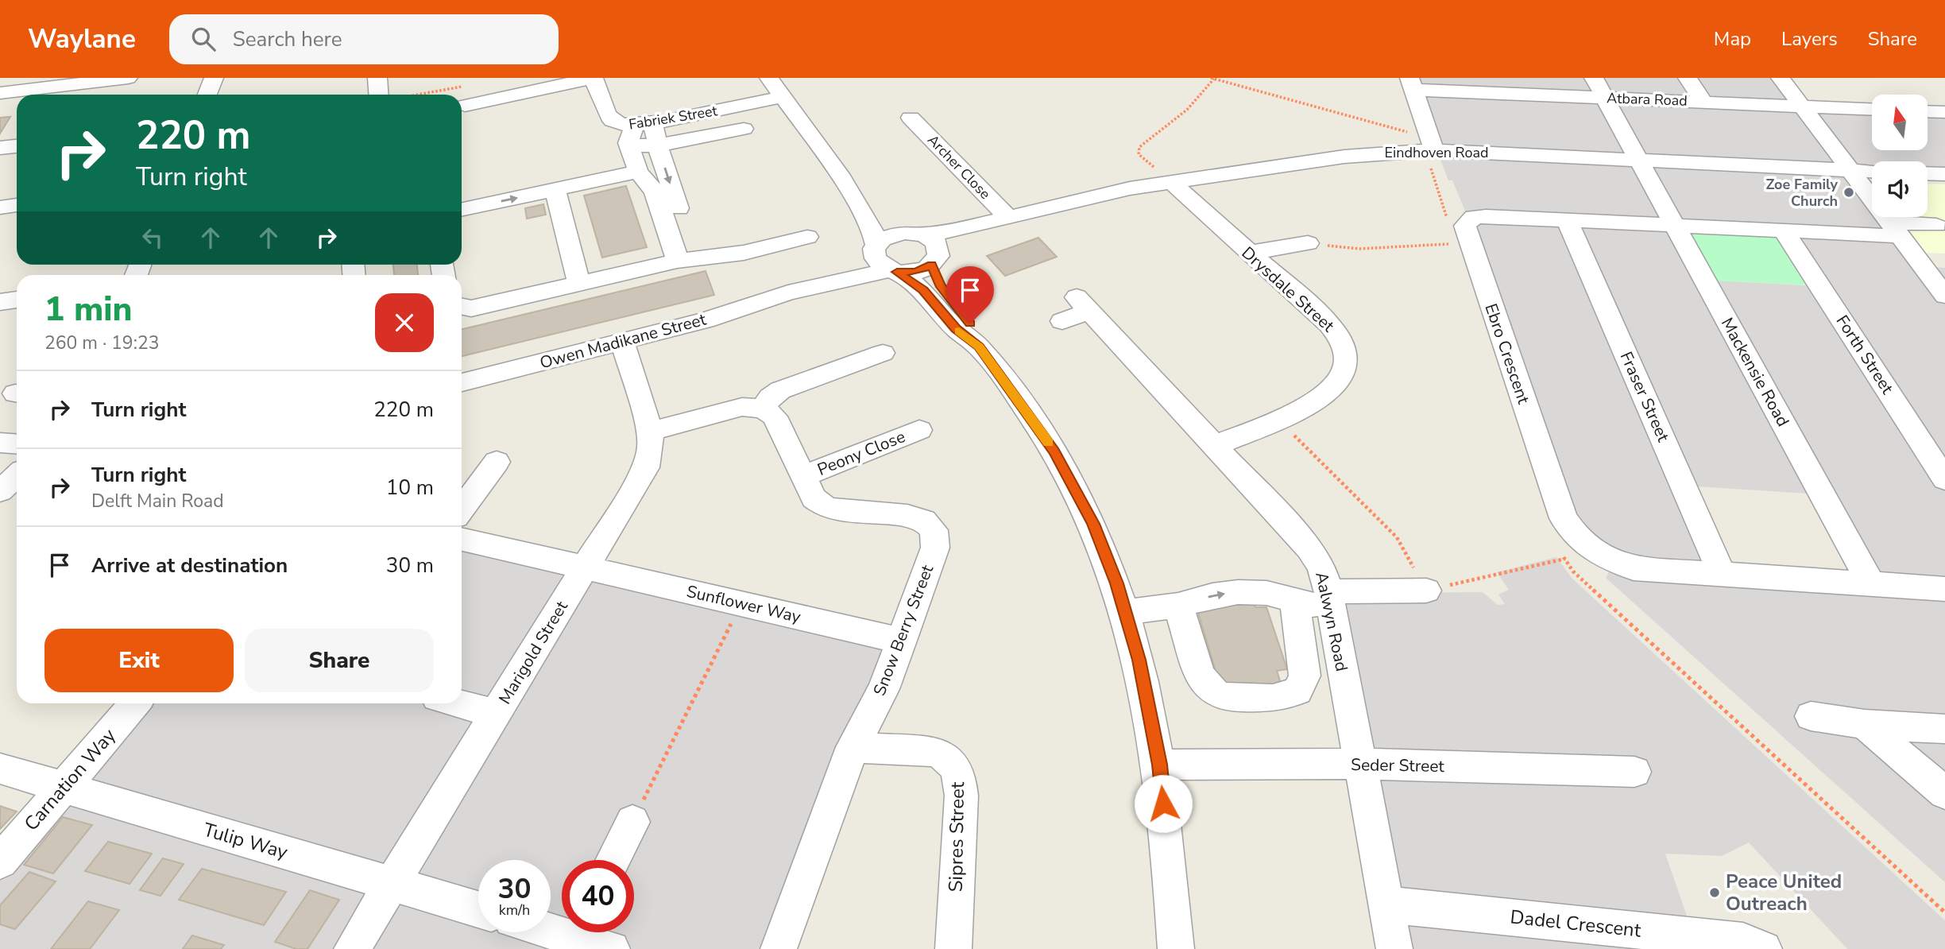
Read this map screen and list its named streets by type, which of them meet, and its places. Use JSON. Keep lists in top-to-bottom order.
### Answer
{
  "streets": {
    "street": [
      "Atbara Road",
      "Fabriek Street",
      "Eindhoven Road",
      "Archer Close",
      "Drysdale Street",
      "Owen Madikane Street",
      "Ebro Crescent",
      "Forth Street",
      "Mackensie Road",
      "Fraser Street",
      "Peony Close",
      "Sunflower Way",
      "Aalwyn Road",
      "Snow Berry Street",
      "Marigold Street",
      "Seder Street",
      "Carnation Way",
      "Sipres Street",
      "Tulip Way",
      "Dadel Crescent"
    ]
  },
  "crossings": [
    ["Atbara Road", "Mackensie Road"],
    ["Eindhoven Road", "Archer Close"],
    ["Eindhoven Road", "Drysdale Street"],
    ["Eindhoven Road", "Owen Madikane Street"],
    ["Eindhoven Road", "Mackensie Road"],
    ["Drysdale Street", "Aalwyn Road"],
    ["Owen Madikane Street", "Marigold Street"],
    ["Ebro Crescent", "Forth Street"],
    ["Ebro Crescent", "Mackensie Road"],
    ["Ebro Crescent", "Fraser Street"],
    ["Peony Close", "Snow Berry Street"],
    ["Sunflower Way", "Snow Berry Street"],
    ["Sunflower Way", "Marigold Street"],
    ["Aalwyn Road", "Seder Street"],
    ["Aalwyn Road", "Dadel Crescent"],
    ["Snow Berry Street", "Sipres Street"],
    ["Marigold Street", "Tulip Way"],
    ["Carnation Way", "Tulip Way"]
  ],
  "places": ["Zoe Family Church", "Peace United Outreach"],
  "north": "top",
  "page": {
    "header": "Waylane",
    "search": "Search here",
    "nav": ["Map", "Layers", "Share"],
    "turn": ["220 m", "Turn right"],
    "heading": ["1 min", "260 m · 19:23"],
    "list": [
      {
        "name": "Turn right",
        "value": "220 m"
      },
      {
        "name": "Turn right",
        "note": "Delft Main Road",
        "value": "10 m"
      },
      {
        "name": "Arrive at destination",
        "value": "30 m"
      }
    ],
    "buttons": ["Exit", "Share"],
    "speed": "30 km/h",
    "limit": "40"
  }
}
